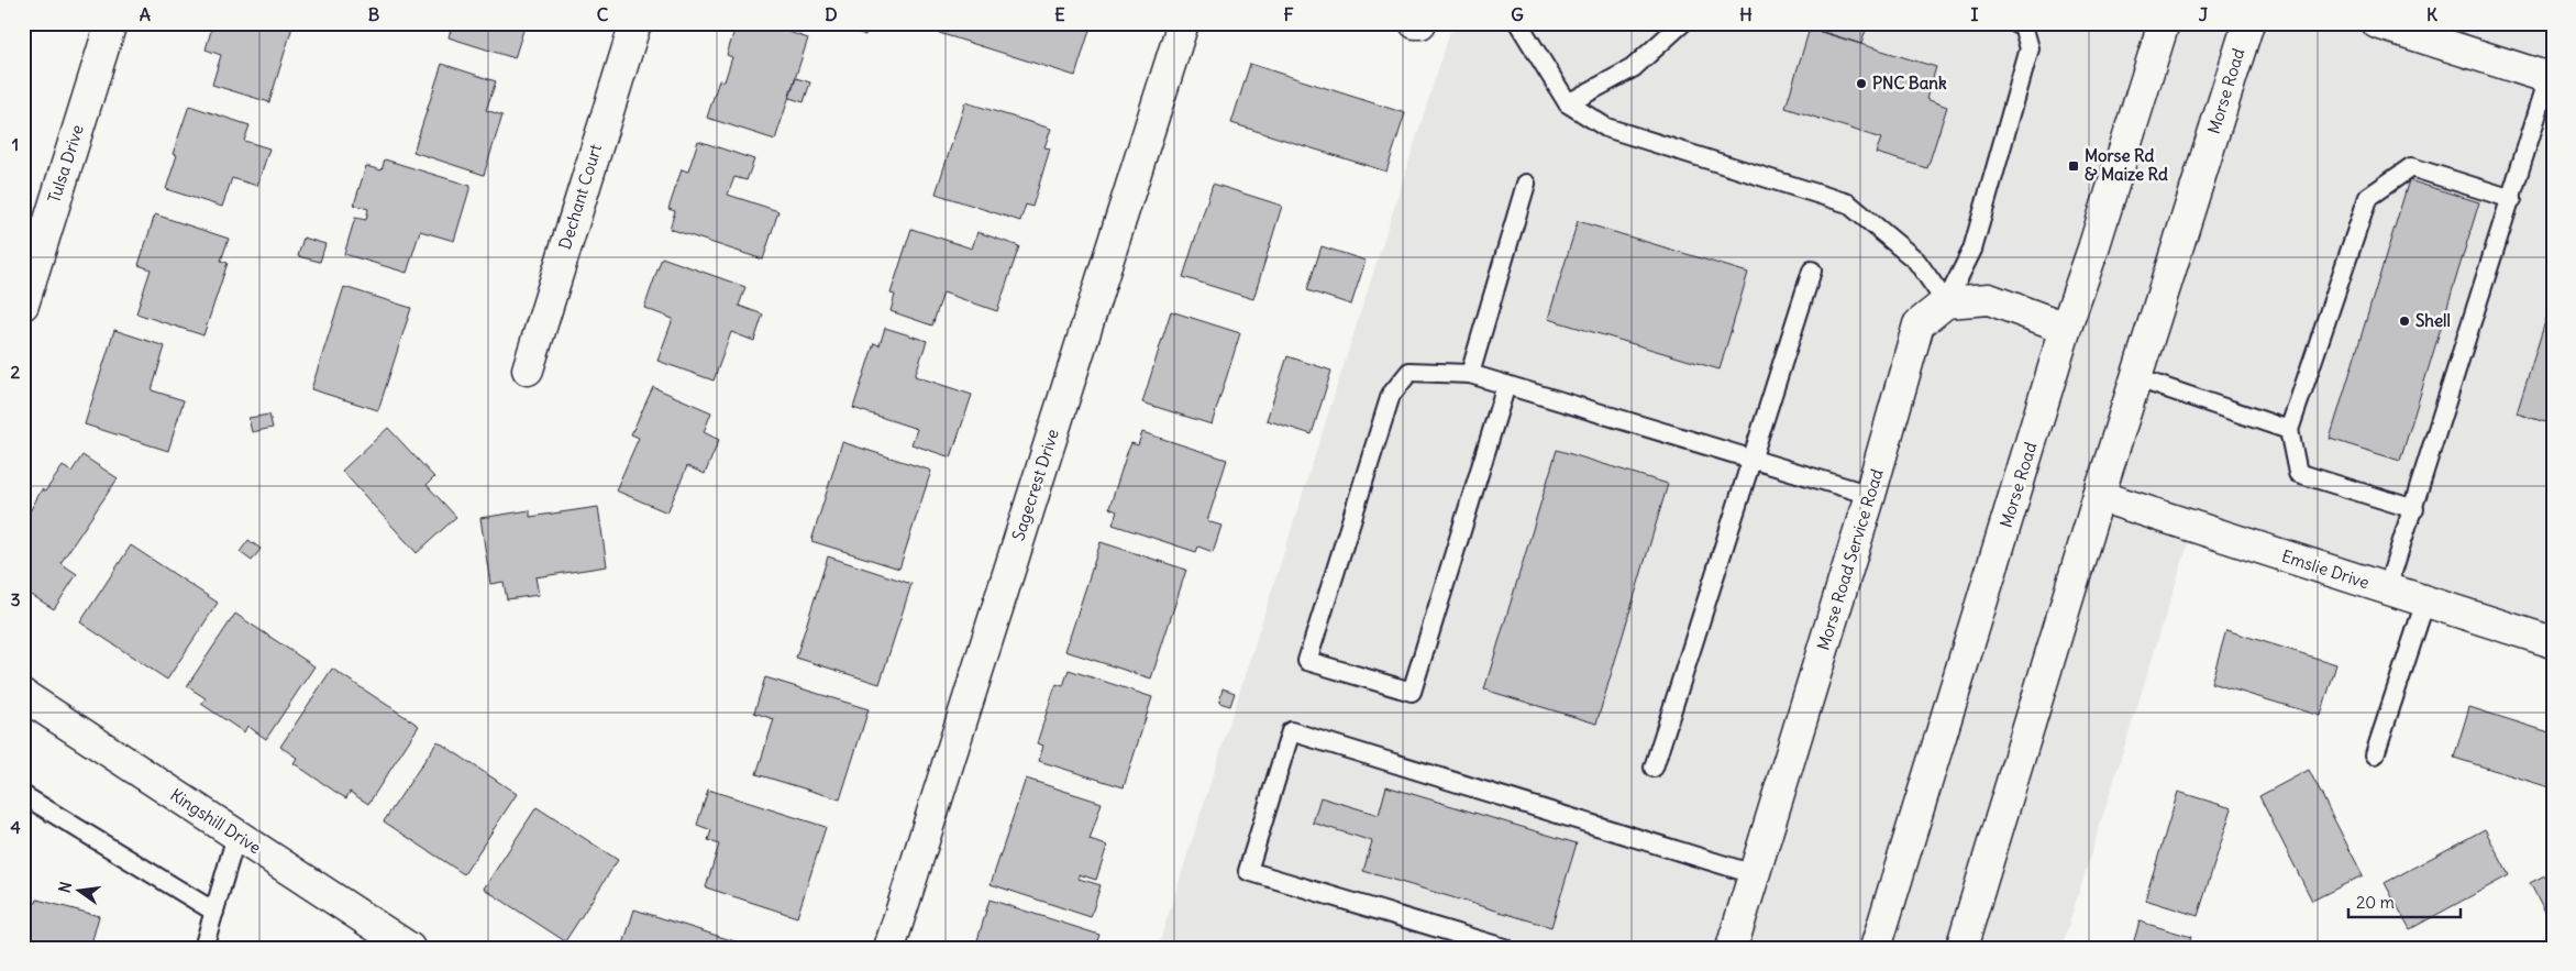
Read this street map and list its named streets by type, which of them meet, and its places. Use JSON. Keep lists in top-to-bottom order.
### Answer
{
  "streets": {
    "street": [
      "Morse Road",
      "Tulsa Drive",
      "Dechant Court",
      "Sagecrest Drive",
      "Morse Road Service Road",
      "Emslie Drive",
      "Kingshill Drive"
    ]
  },
  "crossings": [
    ["Morse Road", "Emslie Drive"]
  ],
  "places": {
    "other": ["PNC Bank", "Shell"],
    "transit": ["Morse Rd & Maize Rd"]
  },
  "scale_bar": "20 m",
  "north": "left",
  "grid": {
    "columns": [
      "A",
      "B",
      "C",
      "D",
      "E",
      "F",
      "G",
      "H",
      "I",
      "J",
      "K"
    ],
    "rows": [
      "1",
      "2",
      "3",
      "4"
    ]
  }
}
